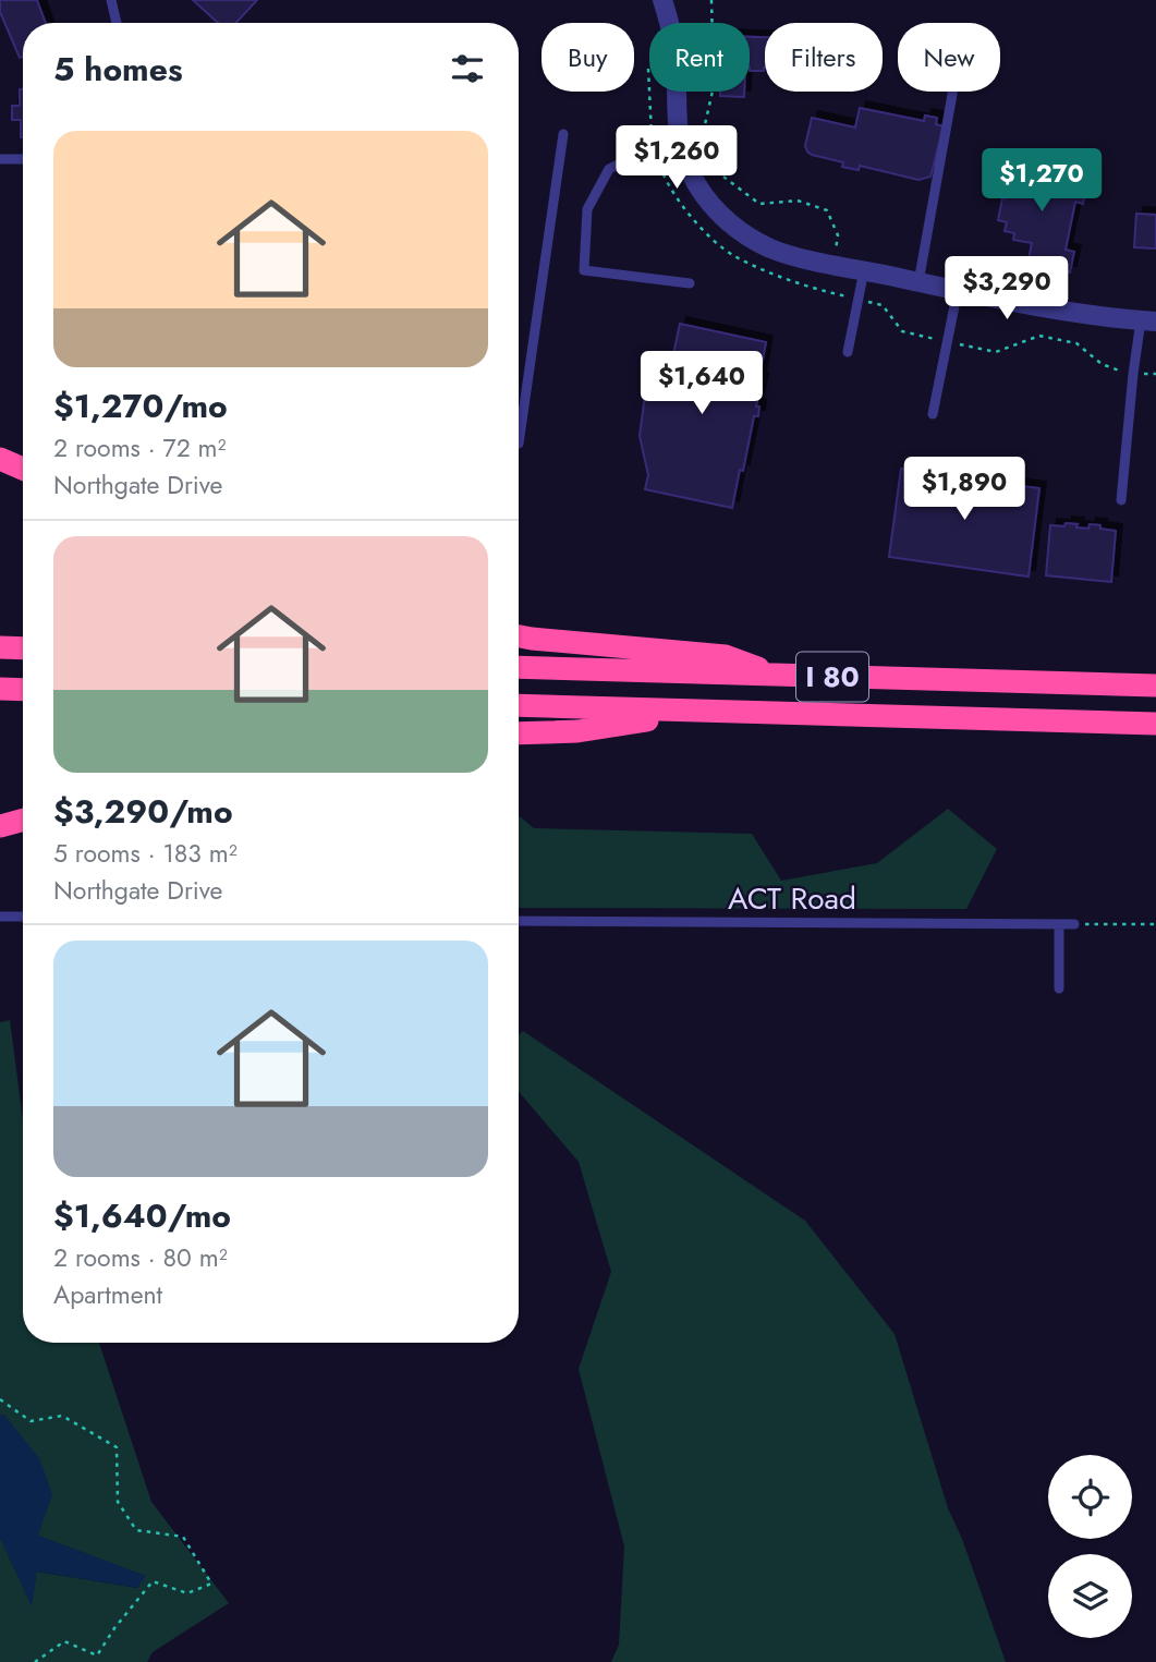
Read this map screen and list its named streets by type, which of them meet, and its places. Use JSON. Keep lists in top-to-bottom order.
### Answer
{
  "streets": {
    "highway": ["I 80"],
    "lane": ["ACT Road"]
  },
  "page": {
    "chip": [
      "Buy",
      "Rent",
      "Filters",
      "New"
    ],
    "heading": "5 homes",
    "list": [
      {
        "name": "$1,270/mo",
        "note": "2 rooms · 72 m² · Northgate Drive"
      },
      {
        "name": "$3,290/mo",
        "note": "5 rooms · 183 m² · Northgate Drive"
      },
      {
        "name": "$1,640/mo",
        "note": "2 rooms · 80 m² · Apartment"
      }
    ],
    "price": [
      "$1,260",
      "$1,270",
      "$3,290",
      "$1,640",
      "$1,890"
    ]
  }
}
